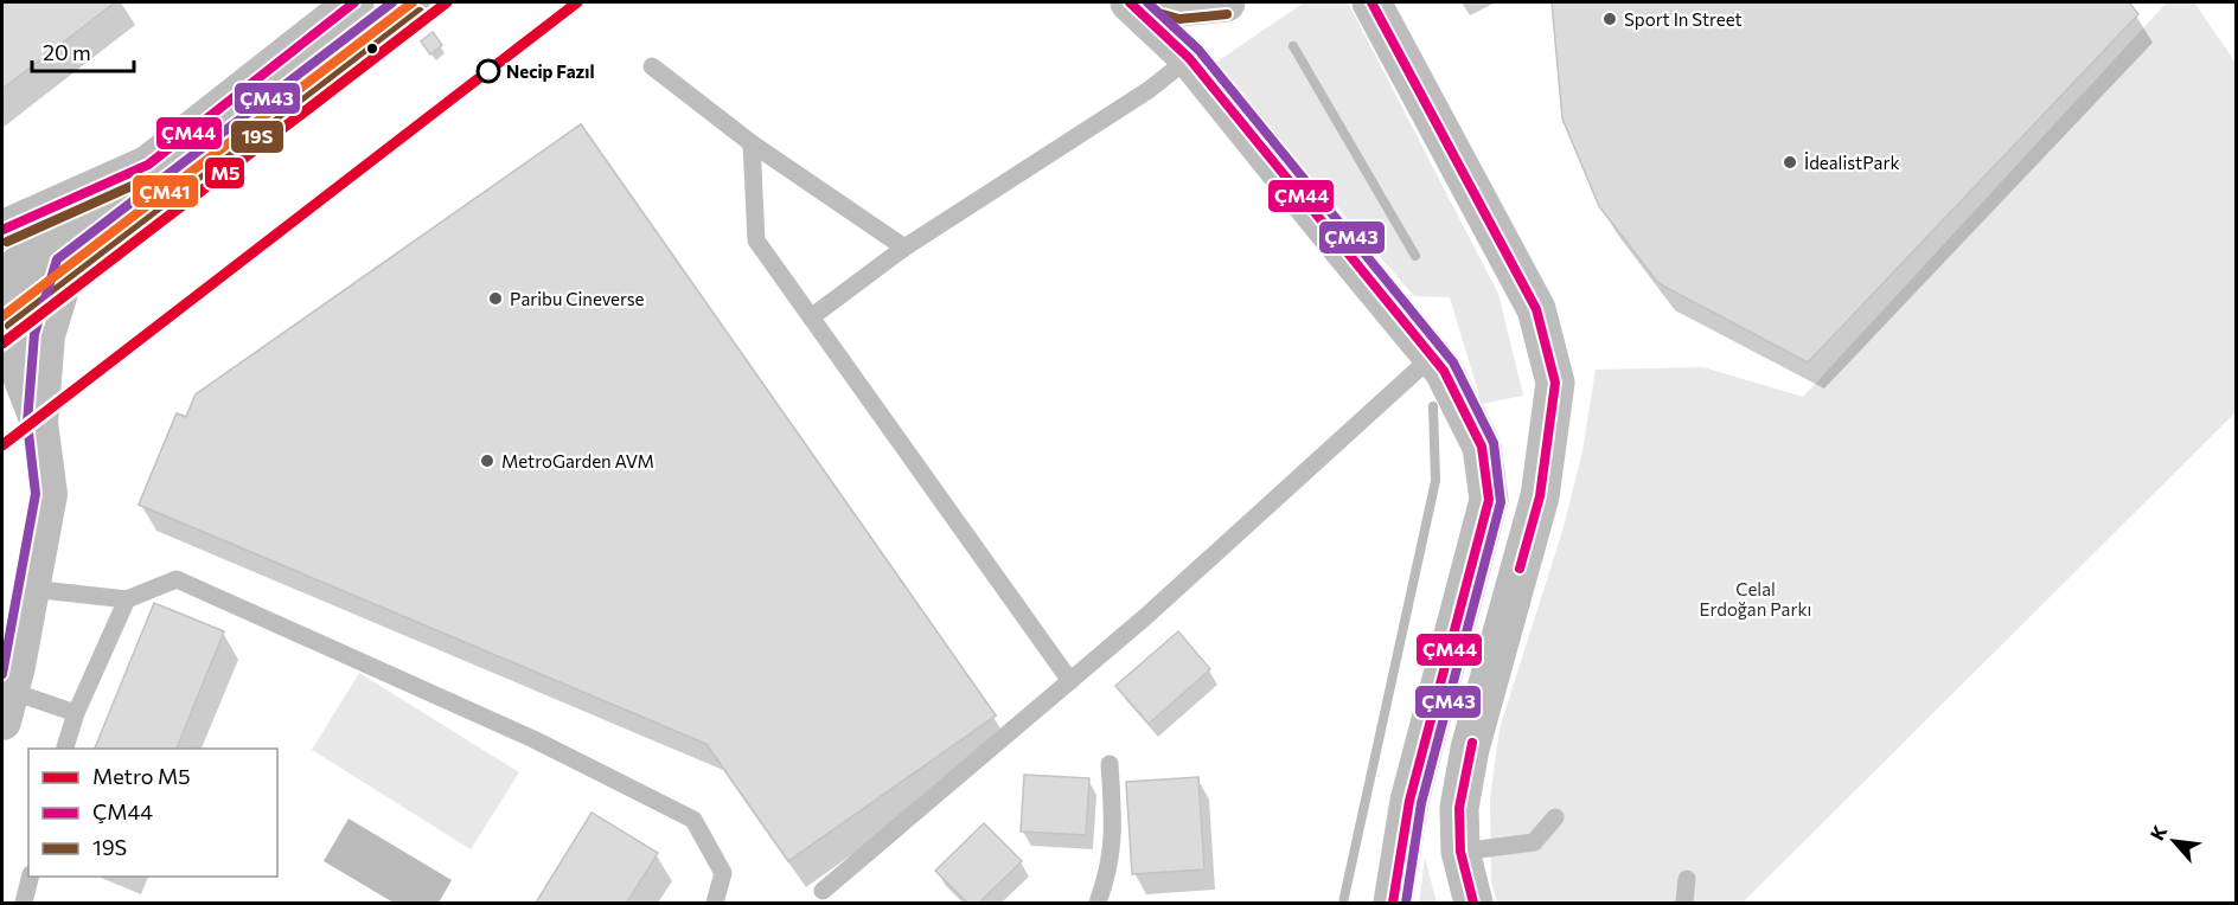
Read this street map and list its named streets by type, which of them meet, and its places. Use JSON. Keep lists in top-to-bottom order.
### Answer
{
  "parks": ["Celal Erdoğan Parkı"],
  "places": [
    "Sport In Street",
    "Necip Fazıl",
    "İdealistPark",
    "Paribu Cineverse",
    "MetroGarden AVM"
  ],
  "lines": [
    "metro line M5",
    "transit line ÇM44",
    "transit line ÇM43",
    "transit line ÇM41",
    "transit line 19S"
  ],
  "legend": ["Metro M5", "ÇM44", "19S"],
  "scale_bar": "20 m",
  "north": "top left"
}
